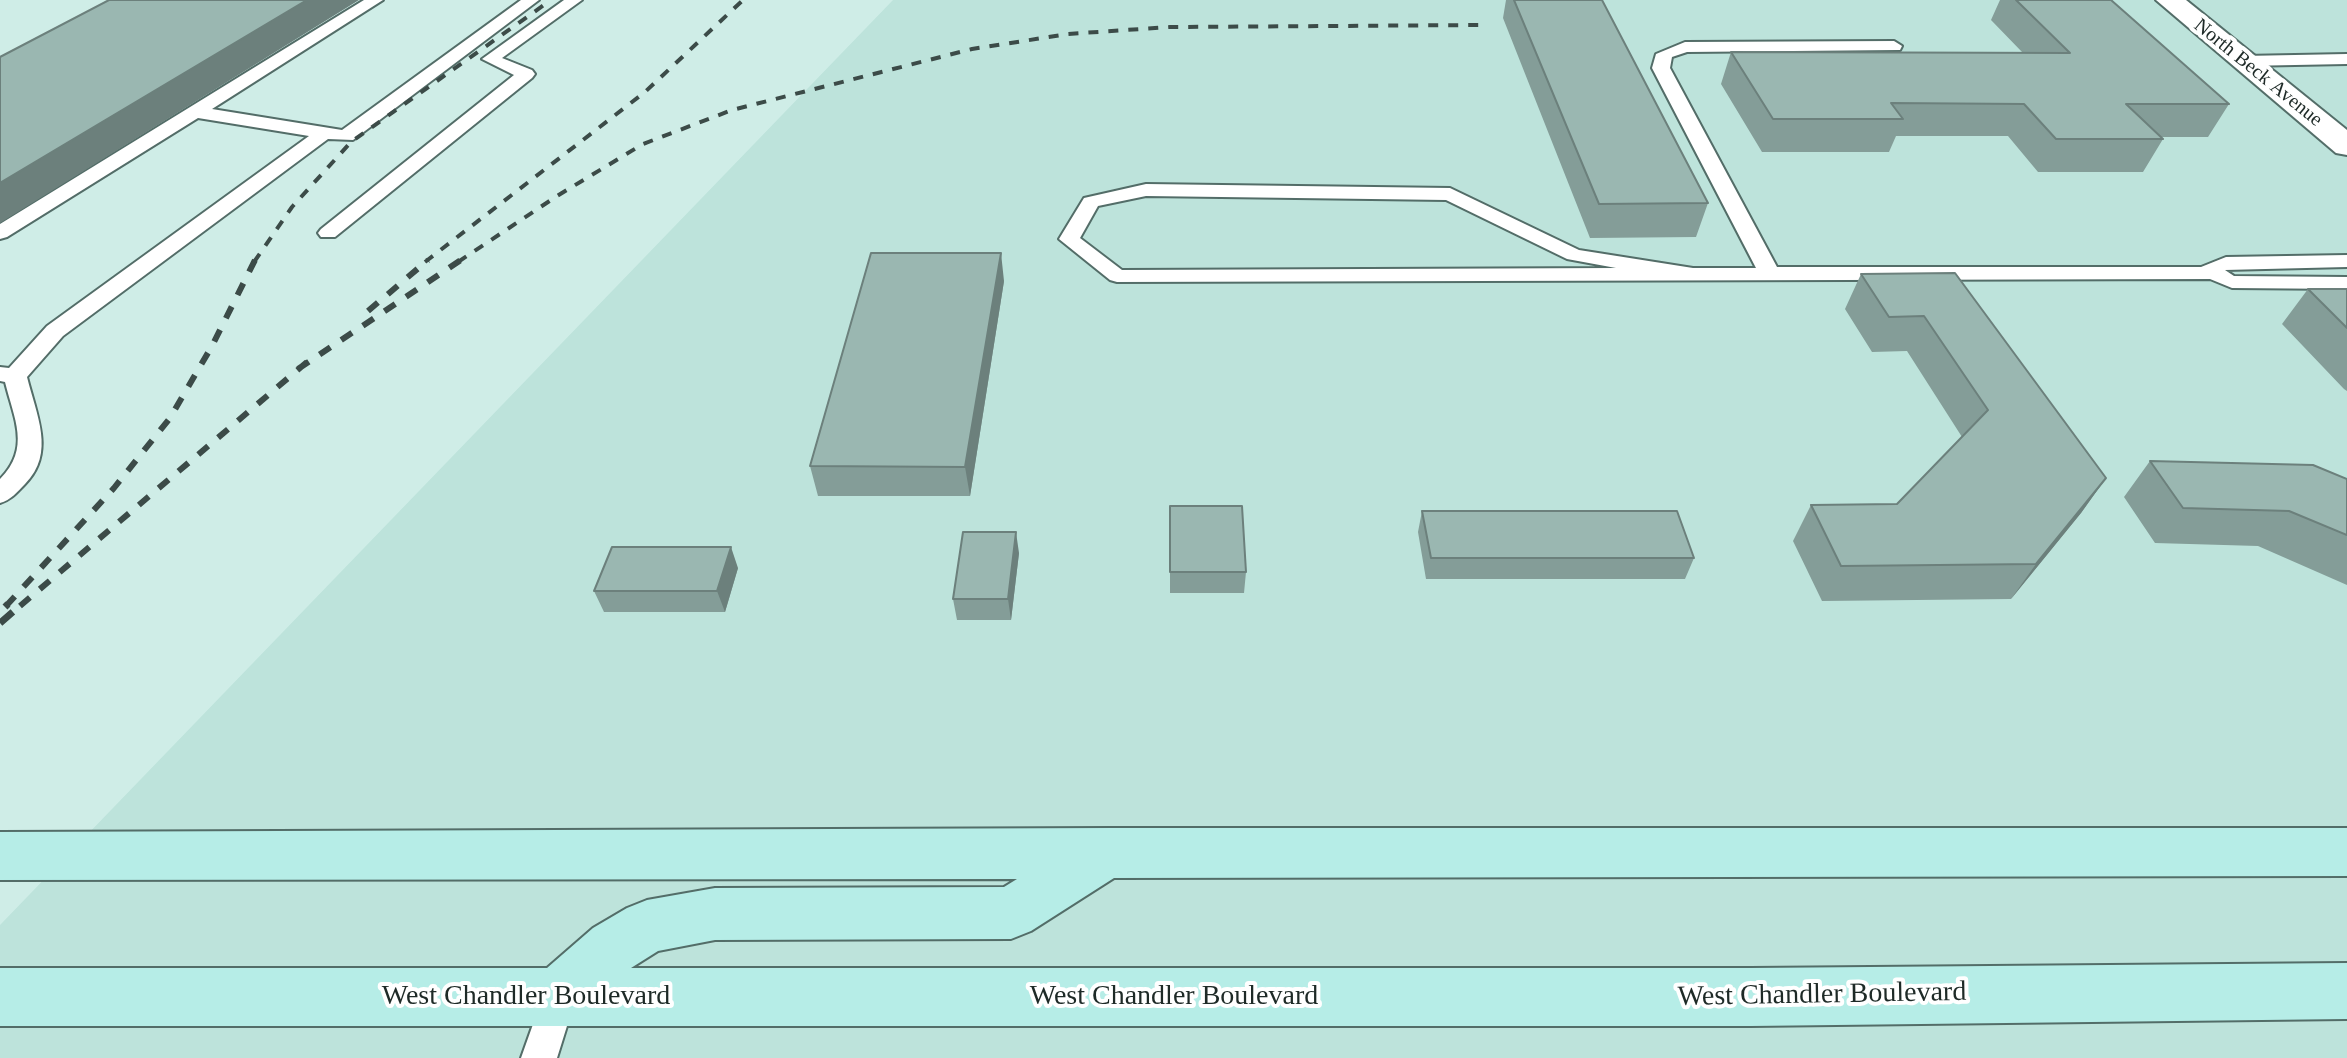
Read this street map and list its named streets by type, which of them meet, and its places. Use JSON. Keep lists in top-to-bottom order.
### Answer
{
  "streets": {
    "main road": ["West Chandler Boulevard"],
    "street": ["North Beck Avenue"]
  }
}
